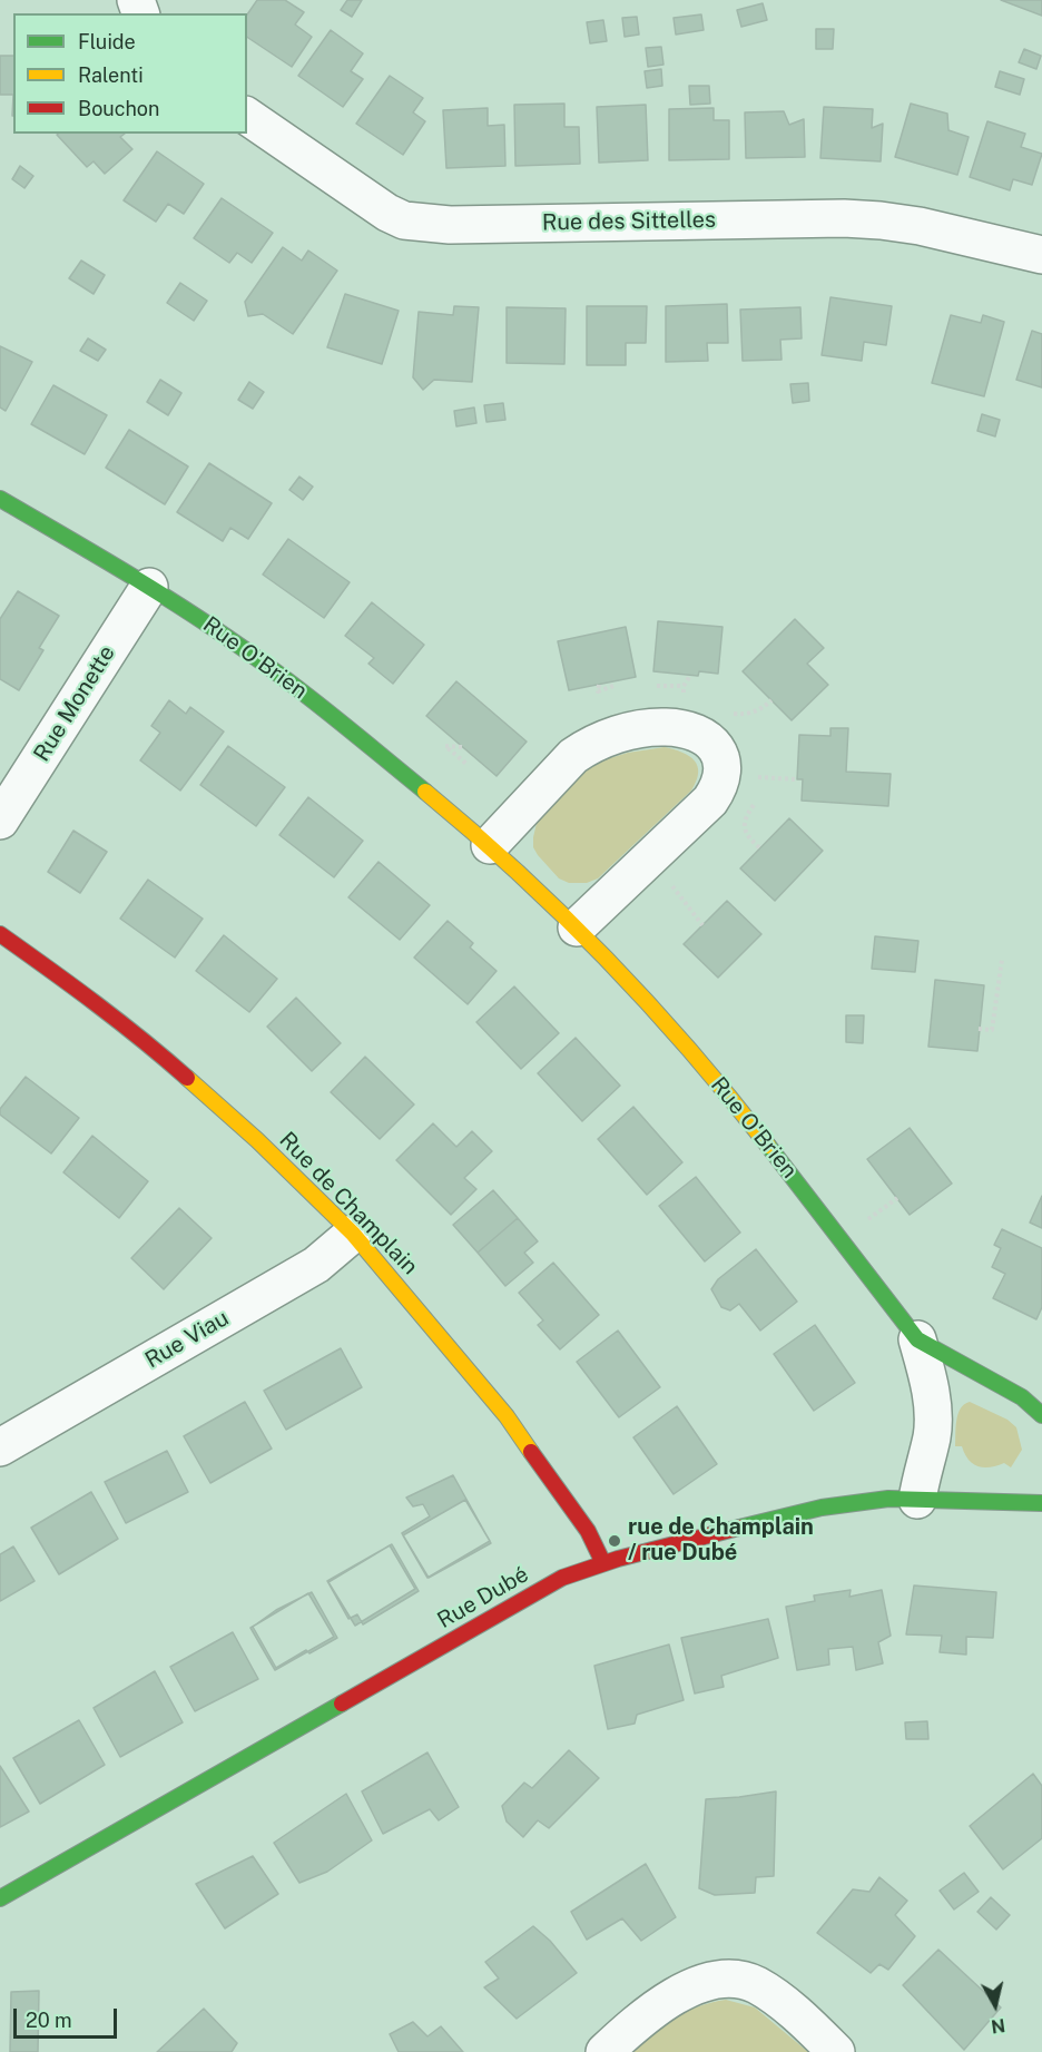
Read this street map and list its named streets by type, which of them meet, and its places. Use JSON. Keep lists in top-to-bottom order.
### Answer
{
  "streets": {
    "street": [
      "Rue des Sittelles",
      "Rue O'Brien",
      "Rue Monette",
      "Rue de Champlain",
      "Rue Viau",
      "Rue Dubé"
    ]
  },
  "crossings": [
    ["Rue O'Brien", "Rue Monette"],
    ["Rue O'Brien", "Rue Dubé"],
    ["Rue de Champlain", "Rue Viau"],
    ["Rue de Champlain", "Rue Dubé"]
  ],
  "places": ["rue de Champlain / rue Dubé"],
  "legend": ["Fluide", "Ralenti", "Bouchon"],
  "scale_bar": "20 m",
  "north": "bottom"
}
